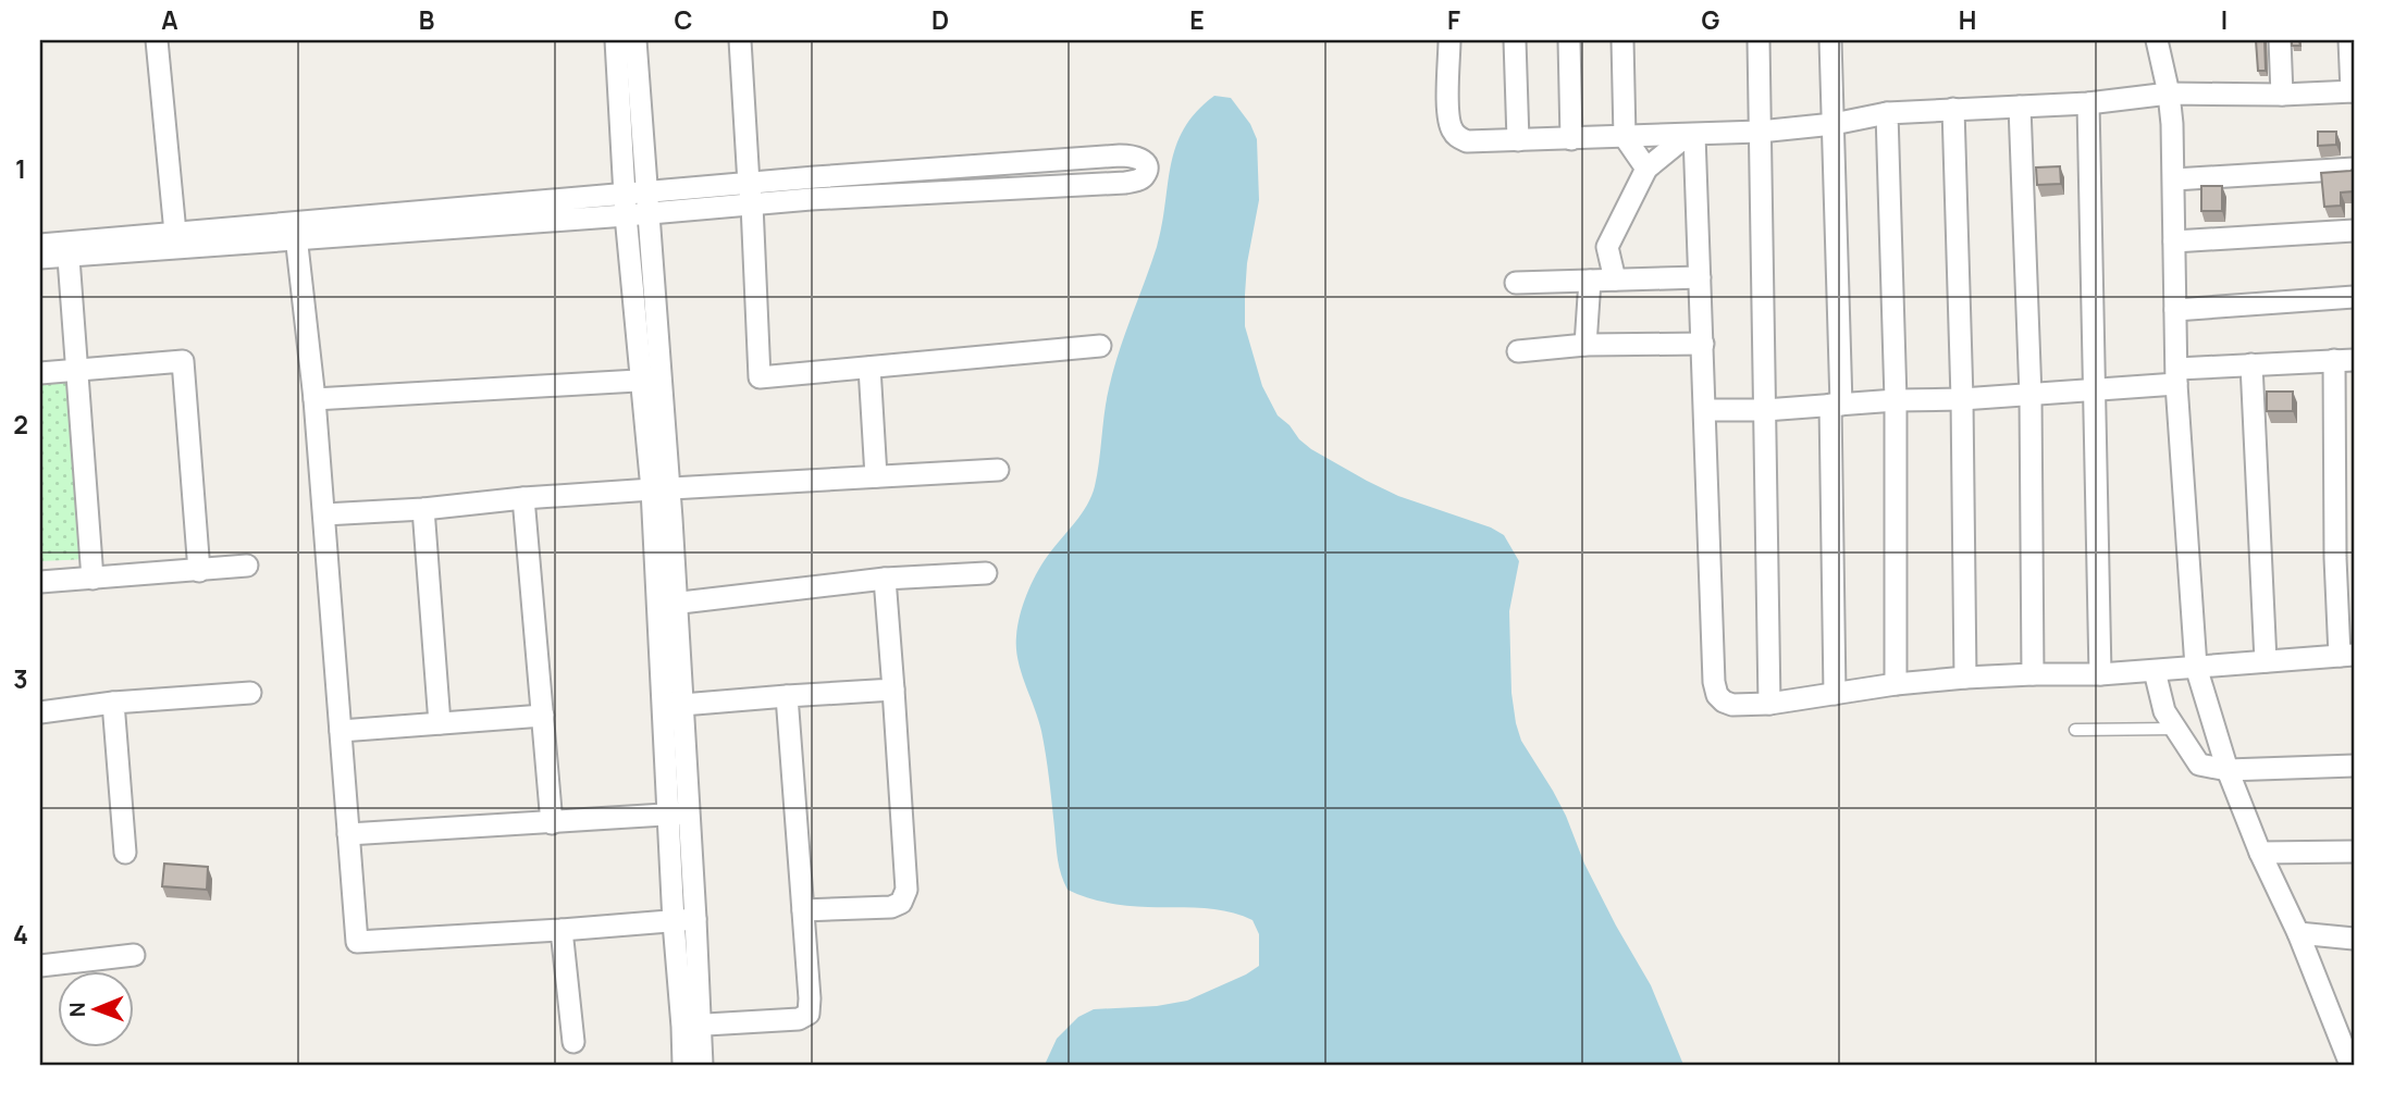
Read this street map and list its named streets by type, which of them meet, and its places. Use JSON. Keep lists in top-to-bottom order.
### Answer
{
  "north": "left",
  "grid": {
    "columns": [
      "A",
      "B",
      "C",
      "D",
      "E",
      "F",
      "G",
      "H",
      "I"
    ],
    "rows": [
      "1",
      "2",
      "3",
      "4"
    ]
  }
}
